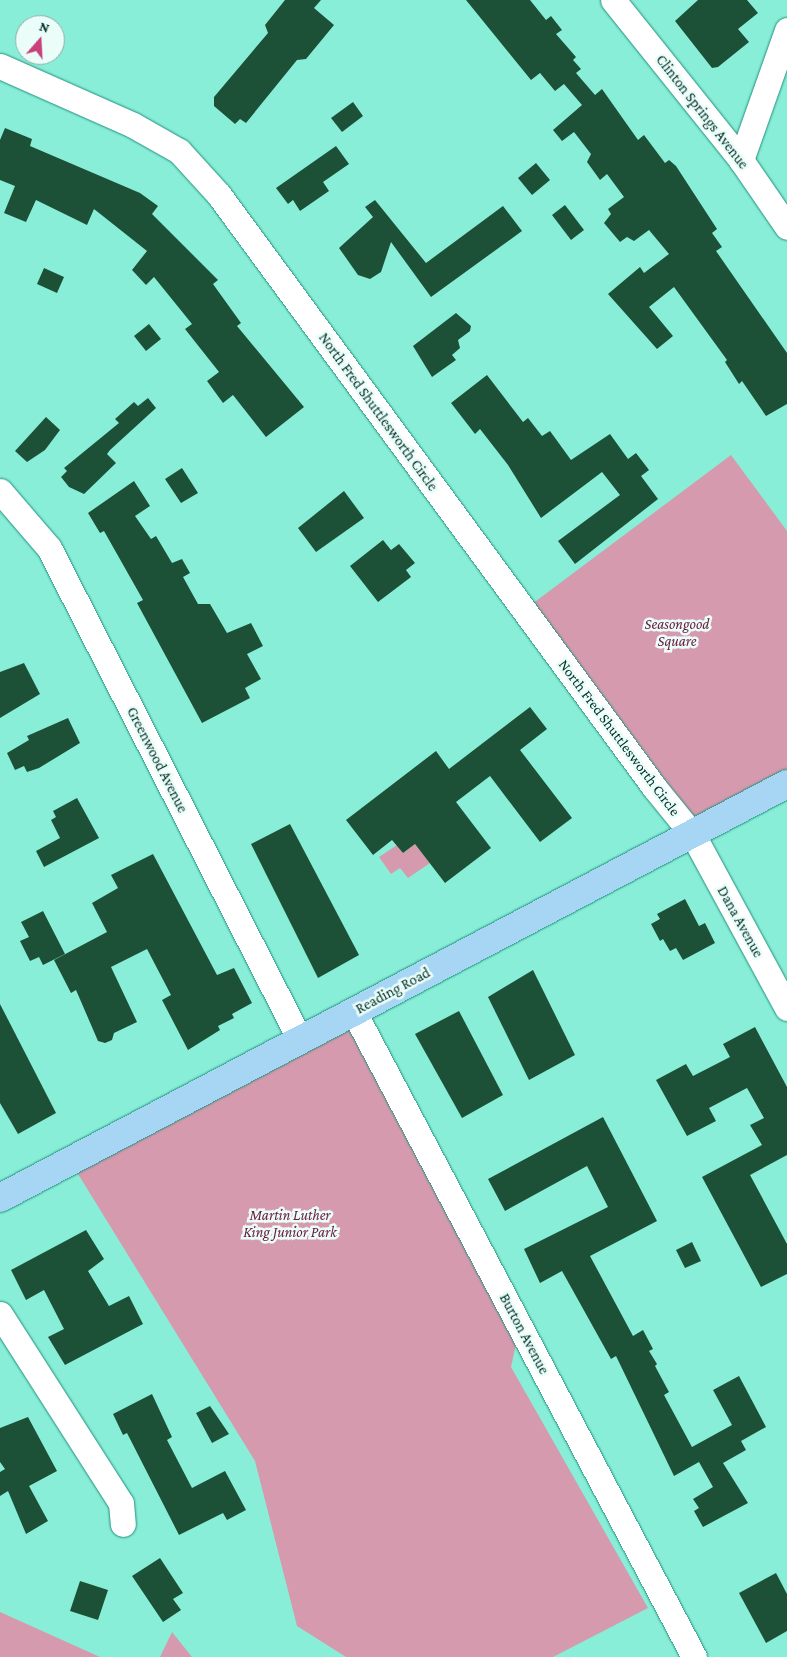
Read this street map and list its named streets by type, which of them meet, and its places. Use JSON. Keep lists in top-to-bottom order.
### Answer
{
  "streets": {
    "main road": ["Reading Road"],
    "street": [
      "Clinton Springs Avenue",
      "North Fred Shuttlesworth Circle",
      "Greenwood Avenue",
      "Dana Avenue",
      "Burton Avenue"
    ]
  },
  "crossings": [
    ["North Fred Shuttlesworth Circle", "Dana Avenue"],
    ["North Fred Shuttlesworth Circle", "Reading Road"],
    ["Greenwood Avenue", "Reading Road"],
    ["Dana Avenue", "Reading Road"],
    ["Reading Road", "Burton Avenue"]
  ],
  "parks": ["Seasongood Square", "Martin Luther King Junior Park"],
  "north": "top"
}
